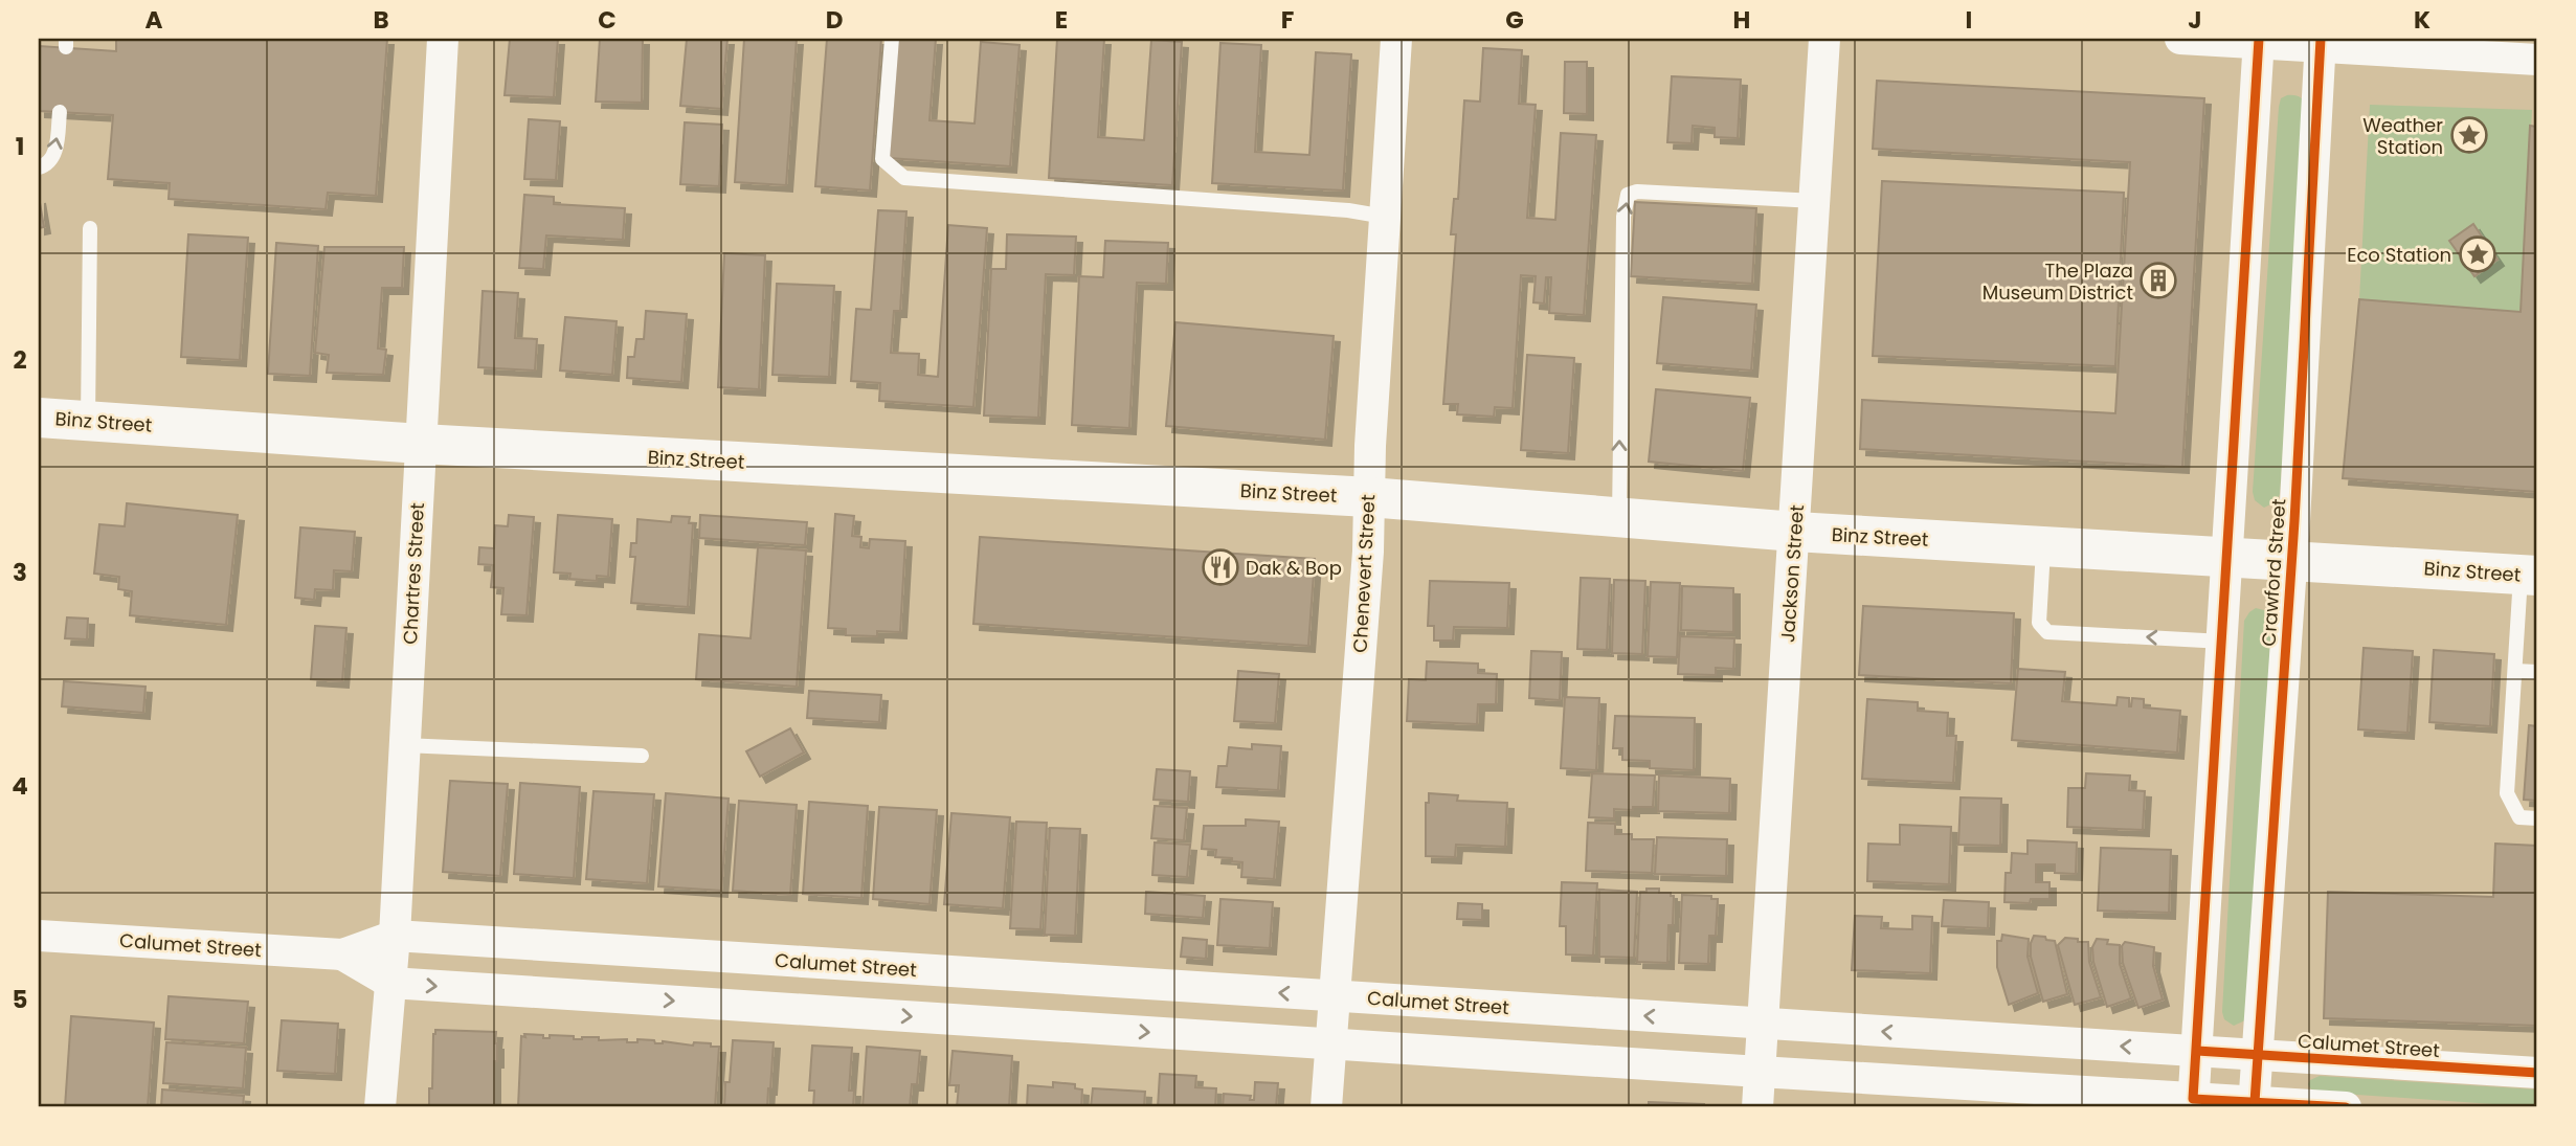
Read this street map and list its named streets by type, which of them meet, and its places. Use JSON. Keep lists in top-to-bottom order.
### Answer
{
  "streets": {
    "main road": ["Binz Street"],
    "street": [
      "Crawford Street",
      "Chartres Street",
      "Chenevert Street",
      "Jackson Street",
      "Calumet Street"
    ]
  },
  "crossings": [
    ["Binz Street", "Crawford Street"],
    ["Binz Street", "Chartres Street"],
    ["Binz Street", "Chenevert Street"],
    ["Binz Street", "Jackson Street"],
    ["Crawford Street", "Calumet Street"],
    ["Chartres Street", "Calumet Street"],
    ["Chenevert Street", "Calumet Street"],
    ["Jackson Street", "Calumet Street"]
  ],
  "places": {
    "place": ["Weather Station", "Eco Station"],
    "building": ["The Plaza Museum District"],
    "restaurant": ["Dak & Bop"]
  },
  "grid": {
    "columns": [
      "A",
      "B",
      "C",
      "D",
      "E",
      "F",
      "G",
      "H",
      "I",
      "J",
      "K"
    ],
    "rows": [
      "1",
      "2",
      "3",
      "4",
      "5"
    ]
  }
}
